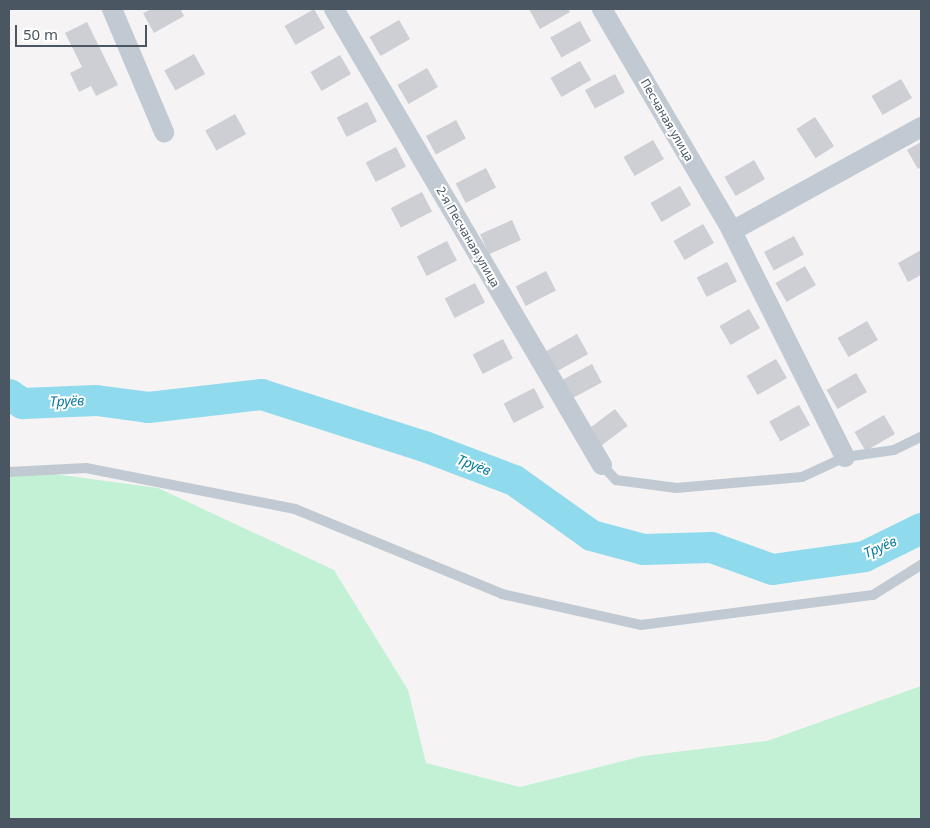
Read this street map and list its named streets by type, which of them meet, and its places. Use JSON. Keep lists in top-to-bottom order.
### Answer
{
  "streets": {
    "street": ["Песчаная улица", "2-я Песчаная улица"]
  },
  "water": ["Труёв"],
  "scale_bar": "50 m"
}
